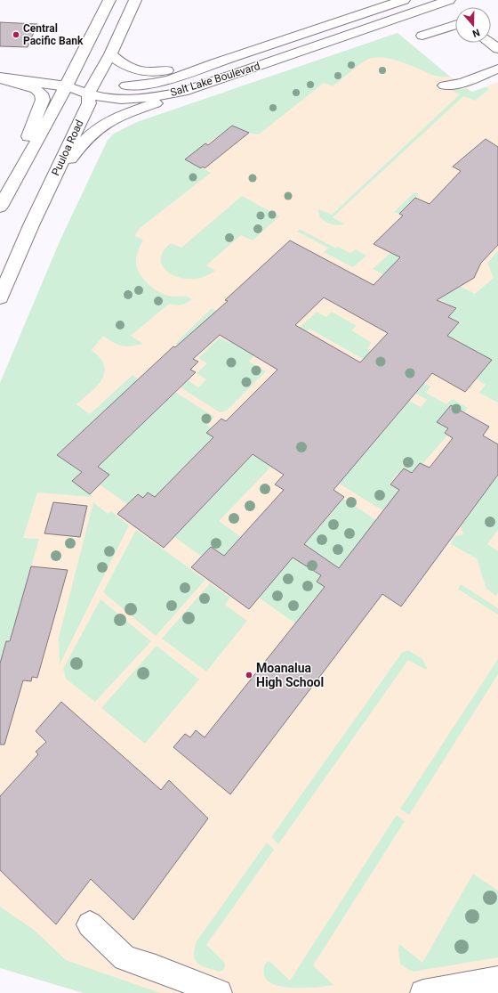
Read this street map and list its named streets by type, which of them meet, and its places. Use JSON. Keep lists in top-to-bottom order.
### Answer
{
  "streets": {
    "main road": ["Salt Lake Boulevard", "Puuloa Road"]
  },
  "crossings": [
    ["Salt Lake Boulevard", "Puuloa Road"]
  ],
  "places": ["Central Pacific Bank", "Moanalua High School"],
  "north": "bottom"
}
